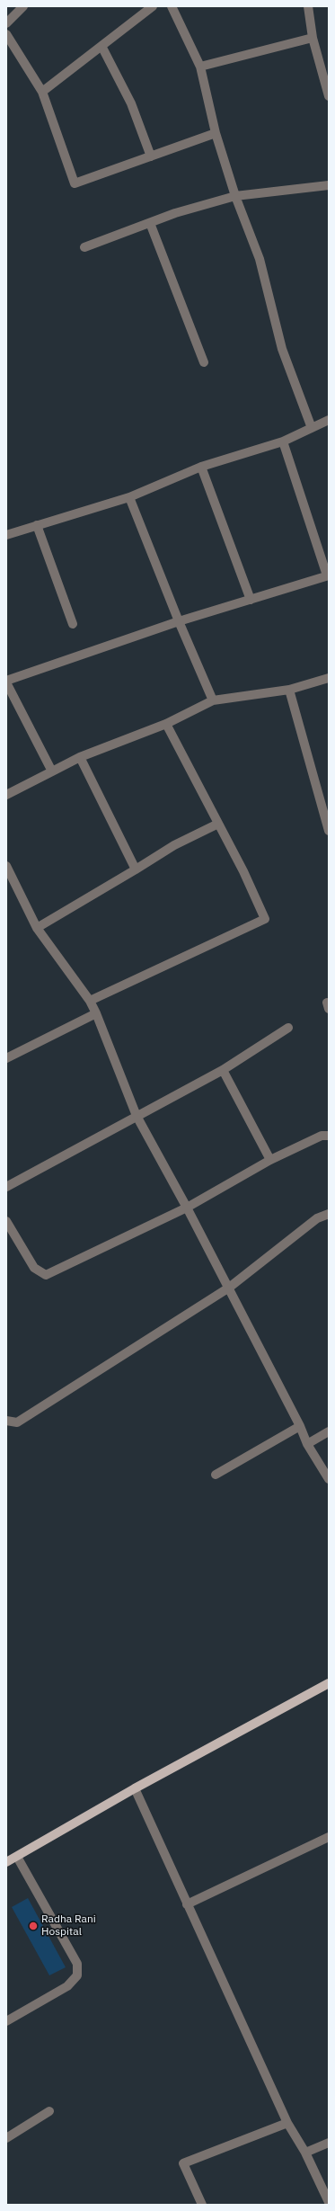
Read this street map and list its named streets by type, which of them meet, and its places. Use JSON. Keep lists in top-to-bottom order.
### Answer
{
  "places": ["Radha Rani Hospital"]
}
